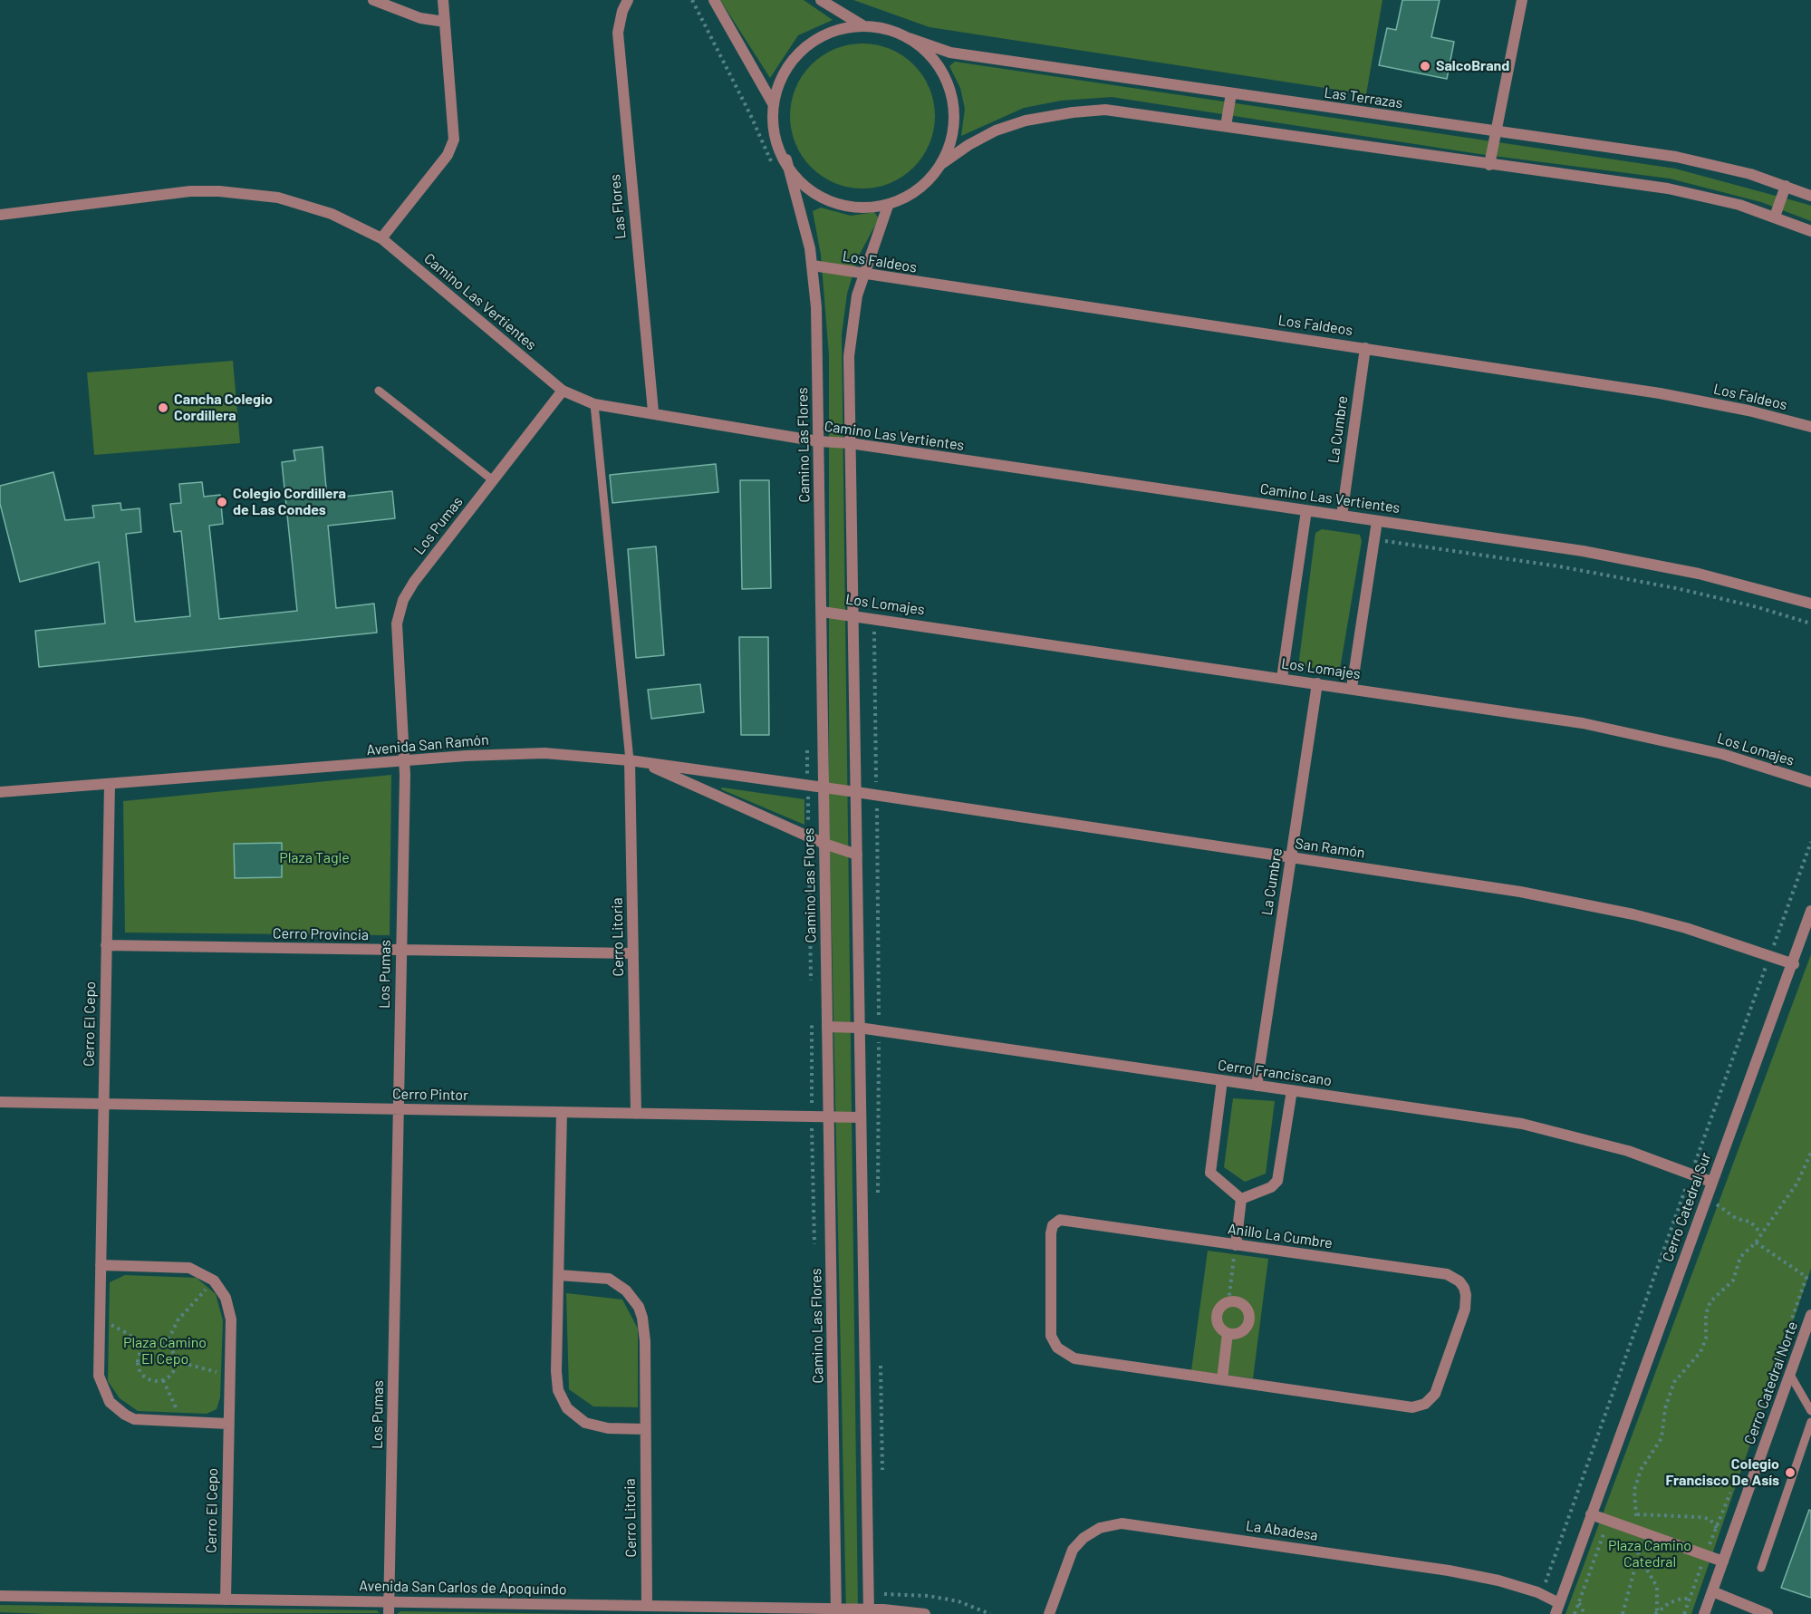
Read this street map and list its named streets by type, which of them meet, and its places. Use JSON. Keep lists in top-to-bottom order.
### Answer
{
  "streets": {
    "street": [
      "Las Terrazas",
      "Las Flores",
      "Los Faldeos",
      "Camino Las Vertientes",
      "La Cumbre",
      "Camino Las Flores",
      "Los Pumas",
      "Los Lomajes",
      "Avenida San Ramón",
      "San Ramón",
      "Cerro Provincia",
      "Cerro Litoria",
      "Cerro El Cepo",
      "Cerro Franciscano",
      "Cerro Pintor",
      "Cerro Catedral Sur",
      "Anillo La Cumbre",
      "Cerro Catedral Norte",
      "La Abadesa",
      "Avenida San Carlos de Apoquindo"
    ]
  },
  "crossings": [
    ["Las Terrazas", "Camino Las Flores"],
    ["Las Flores", "Camino Las Vertientes"],
    ["Los Faldeos", "La Cumbre"],
    ["Los Faldeos", "Camino Las Flores"],
    ["Camino Las Vertientes", "La Cumbre"],
    ["Camino Las Vertientes", "Camino Las Flores"],
    ["Camino Las Vertientes", "Los Pumas"],
    ["La Cumbre", "Los Lomajes"],
    ["La Cumbre", "San Ramón"],
    ["La Cumbre", "Cerro Franciscano"],
    ["Camino Las Flores", "Los Lomajes"],
    ["Camino Las Flores", "Avenida San Ramón"],
    ["Camino Las Flores", "Cerro Franciscano"],
    ["Camino Las Flores", "Cerro Pintor"],
    ["Camino Las Flores", "Avenida San Carlos de Apoquindo"],
    ["Los Pumas", "Avenida San Ramón"],
    ["Los Pumas", "Cerro Provincia"],
    ["Los Pumas", "Cerro Pintor"],
    ["Los Pumas", "Avenida San Carlos de Apoquindo"],
    ["Avenida San Ramón", "San Ramón"],
    ["Avenida San Ramón", "Cerro Litoria"],
    ["Avenida San Ramón", "Cerro El Cepo"],
    ["San Ramón", "Cerro Catedral Sur"],
    ["Cerro Provincia", "Cerro Litoria"],
    ["Cerro Provincia", "Cerro El Cepo"],
    ["Cerro Litoria", "Cerro Pintor"],
    ["Cerro Litoria", "Avenida San Carlos de Apoquindo"],
    ["Cerro El Cepo", "Cerro Pintor"],
    ["Cerro El Cepo", "Avenida San Carlos de Apoquindo"],
    ["Cerro Franciscano", "Cerro Catedral Sur"],
    ["Cerro Catedral Sur", "La Abadesa"]
  ],
  "parks": ["Plaza Tagle", "Plaza Camino El Cepo", "Plaza Camino Catedral"],
  "places": [
    "SalcoBrand",
    "Cancha Colegio Cordillera",
    "Colegio Cordillera de Las Condes",
    "Colegio Francisco De Asís"
  ]
}
